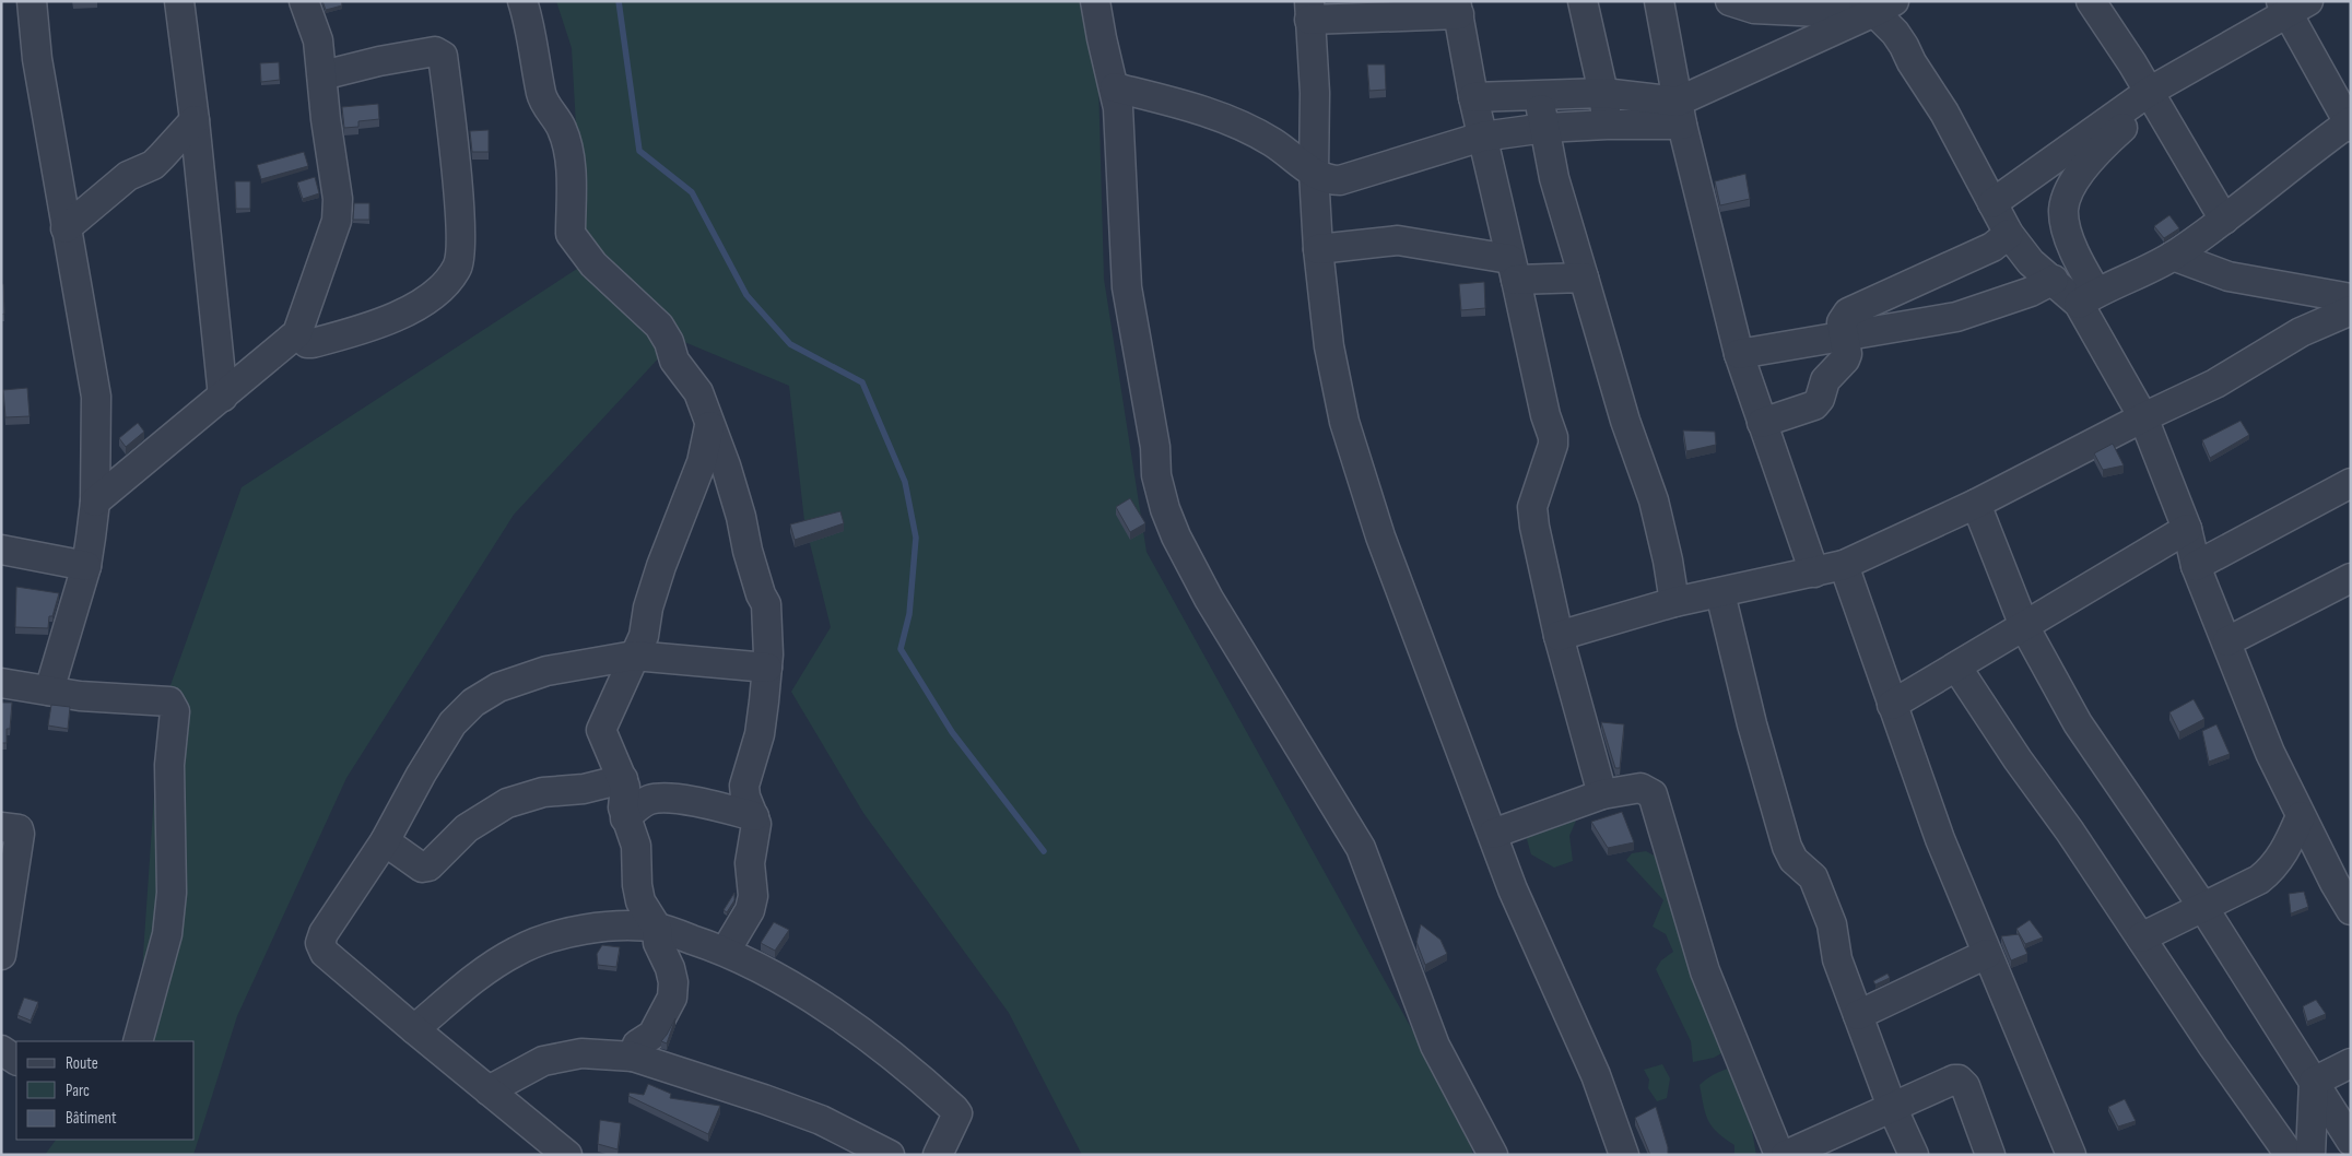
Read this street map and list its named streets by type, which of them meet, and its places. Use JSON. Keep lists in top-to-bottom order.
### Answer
{
  "legend": ["Route", "Parc", "Bâtiment"]
}
